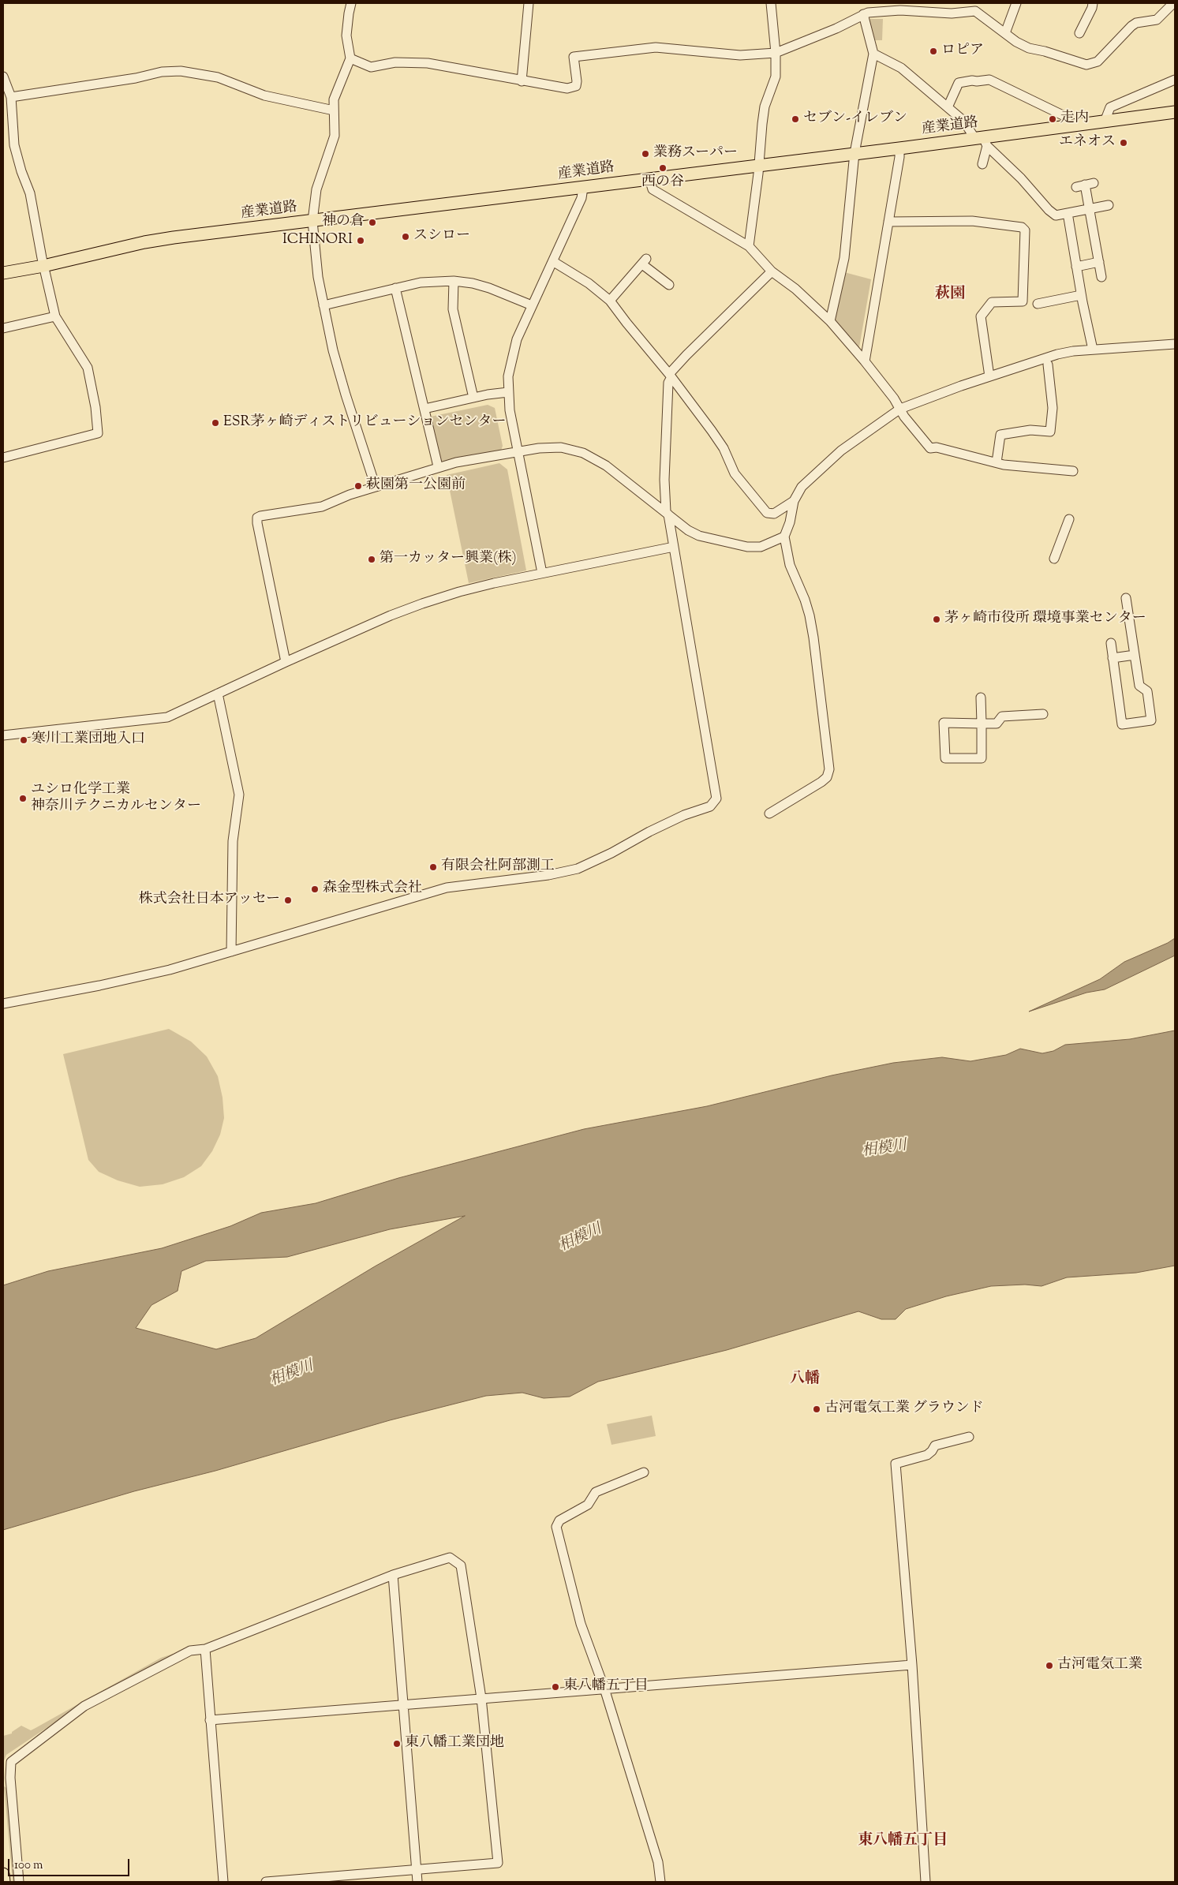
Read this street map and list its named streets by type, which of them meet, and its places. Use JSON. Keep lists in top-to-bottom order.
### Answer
{
  "streets": {
    "main road": ["産業道路"]
  },
  "districts": ["萩園", "八幡", "東八幡五丁目"],
  "water": ["相模川"],
  "places": [
    "ロピア",
    "セブン-イレブン",
    "走内",
    "エネオス",
    "業務スーパー",
    "西の谷",
    "神の倉",
    "スシロー",
    "ICHINORI",
    "ESR茅ヶ崎ディストリビューションセンター",
    "萩園第一公園前",
    "第一カッター興業(株)",
    "茅ヶ崎市役所 環境事業センター",
    "寒川工業団地入口",
    "ユシロ化学工業 神奈川テクニカルセンター",
    "有限会社阿部測工",
    "森金型株式会社",
    "株式会社日本アッセー",
    "古河電気工業 グラウンド",
    "古河電気工業",
    "東八幡五丁目",
    "東八幡工業団地"
  ],
  "scale_bar": "100 m"
}
